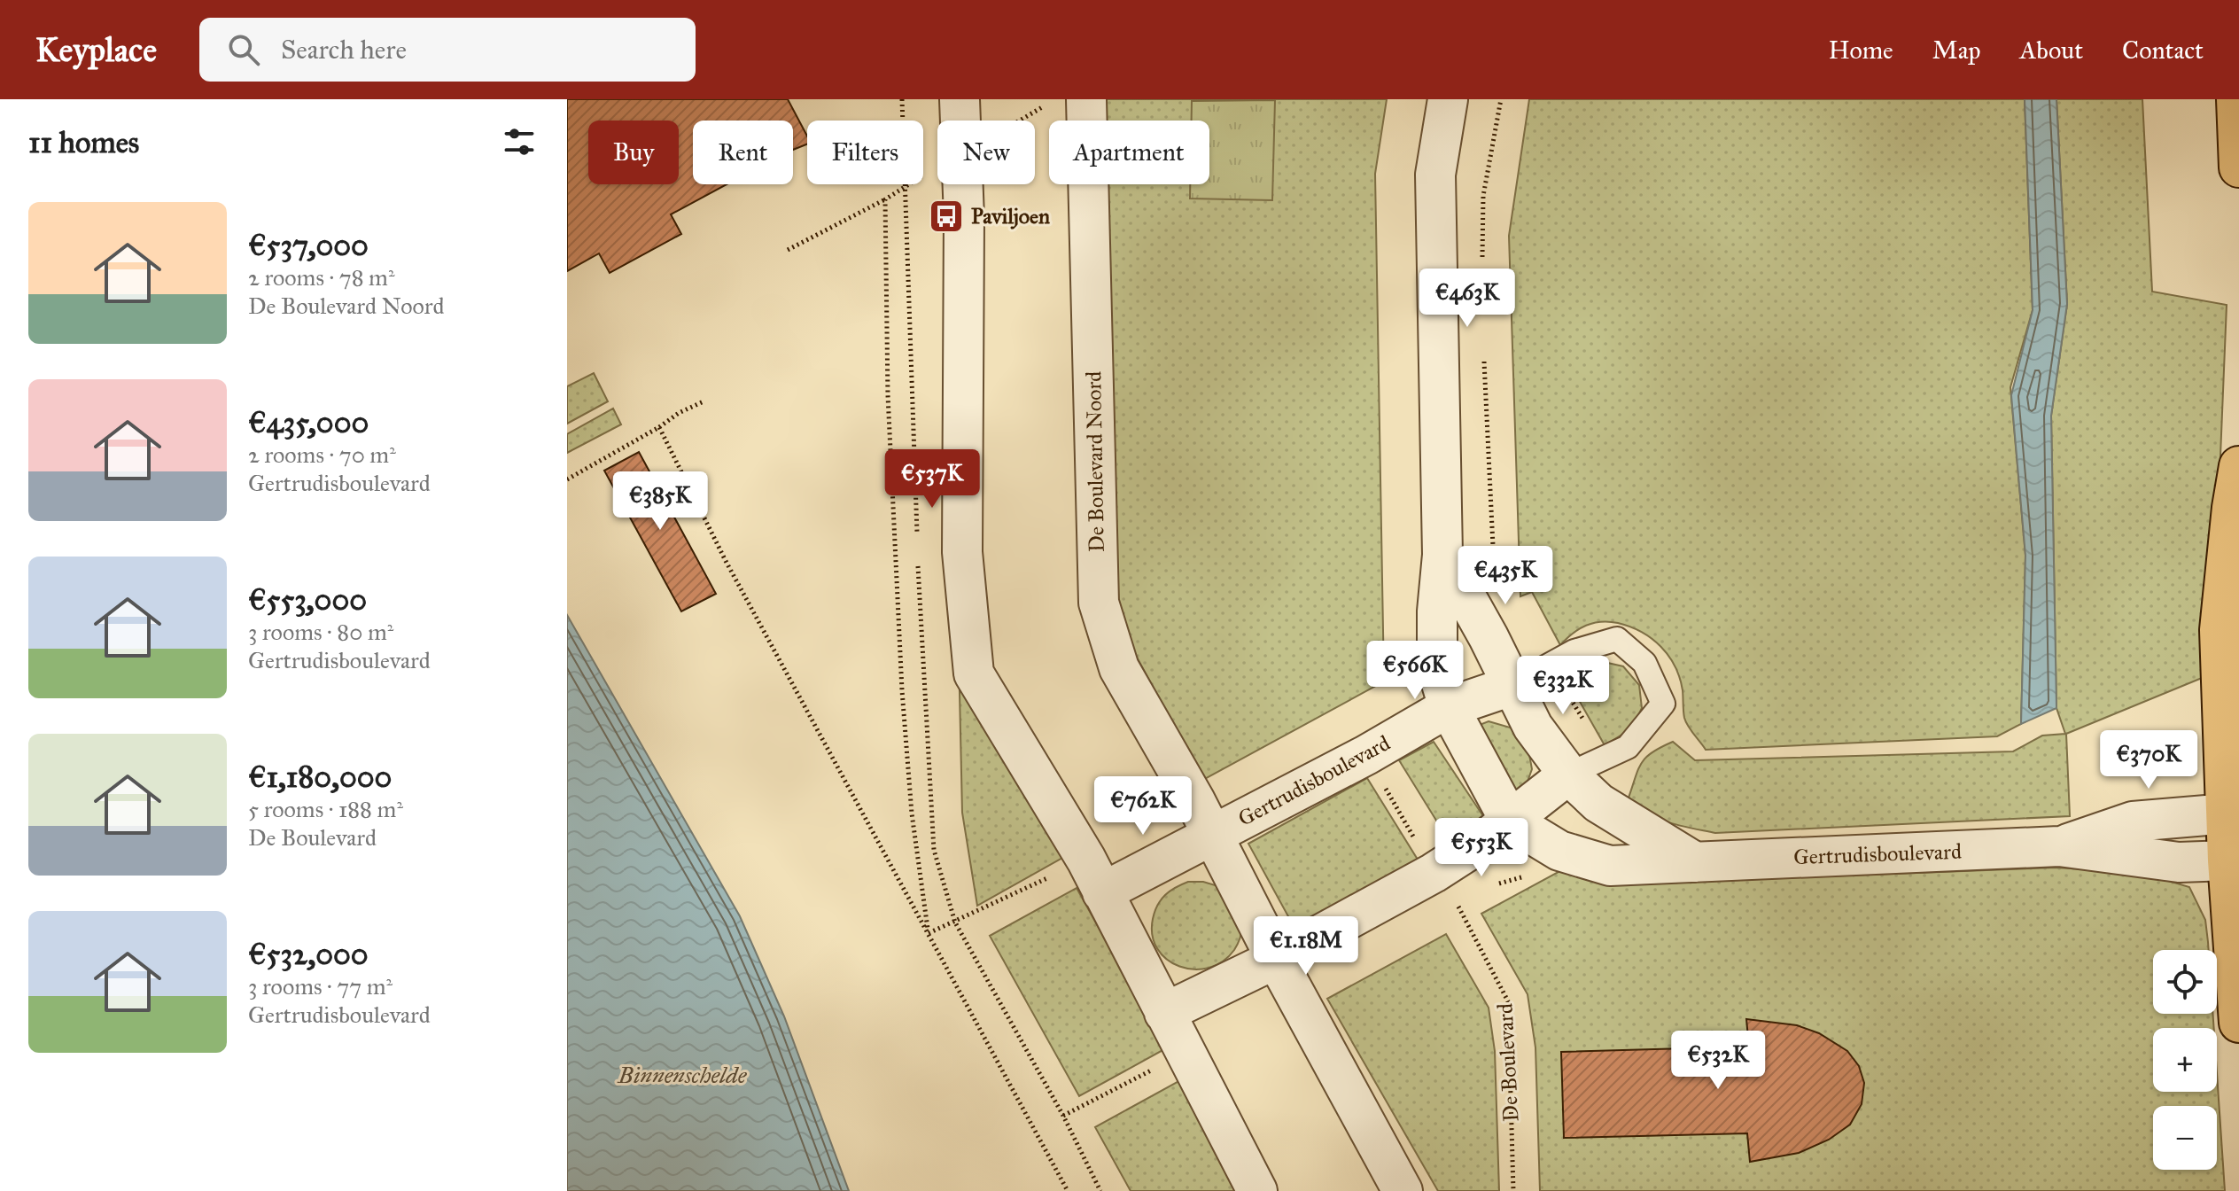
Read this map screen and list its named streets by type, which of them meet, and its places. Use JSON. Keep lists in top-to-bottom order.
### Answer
{
  "streets": {
    "street": ["De Boulevard Noord", "Gertrudisboulevard"],
    "path": ["De Boulevard"]
  },
  "crossings": [
    ["De Boulevard Noord", "Gertrudisboulevard"],
    ["Gertrudisboulevard", "De Boulevard"]
  ],
  "water": ["Binnenschelde"],
  "places": {
    "bus stop": ["Paviljoen"]
  },
  "page": {
    "header": "Keyplace",
    "search": "Search here",
    "nav": [
      "Home",
      "Map",
      "About",
      "Contact"
    ],
    "heading": "11 homes",
    "chip": [
      "Buy",
      "Rent",
      "Filters",
      "New",
      "Apartment"
    ],
    "list": [
      {
        "name": "€537,000",
        "note": "2 rooms · 78 m² · De Boulevard Noord"
      },
      {
        "name": "€435,000",
        "note": "2 rooms · 70 m² · Gertrudisboulevard"
      },
      {
        "name": "€553,000",
        "note": "3 rooms · 80 m² · Gertrudisboulevard"
      },
      {
        "name": "€1,180,000",
        "note": "5 rooms · 188 m² · De Boulevard"
      },
      {
        "name": "€532,000",
        "note": "3 rooms · 77 m² · Gertrudisboulevard"
      }
    ],
    "price": [
      "€463K",
      "€537K",
      "€385K",
      "€435K",
      "€566K",
      "€332K",
      "€370K",
      "€762K",
      "€553K",
      "€1.18M",
      "€532K"
    ],
    "map_buttons": ["+", "−"]
  }
}
